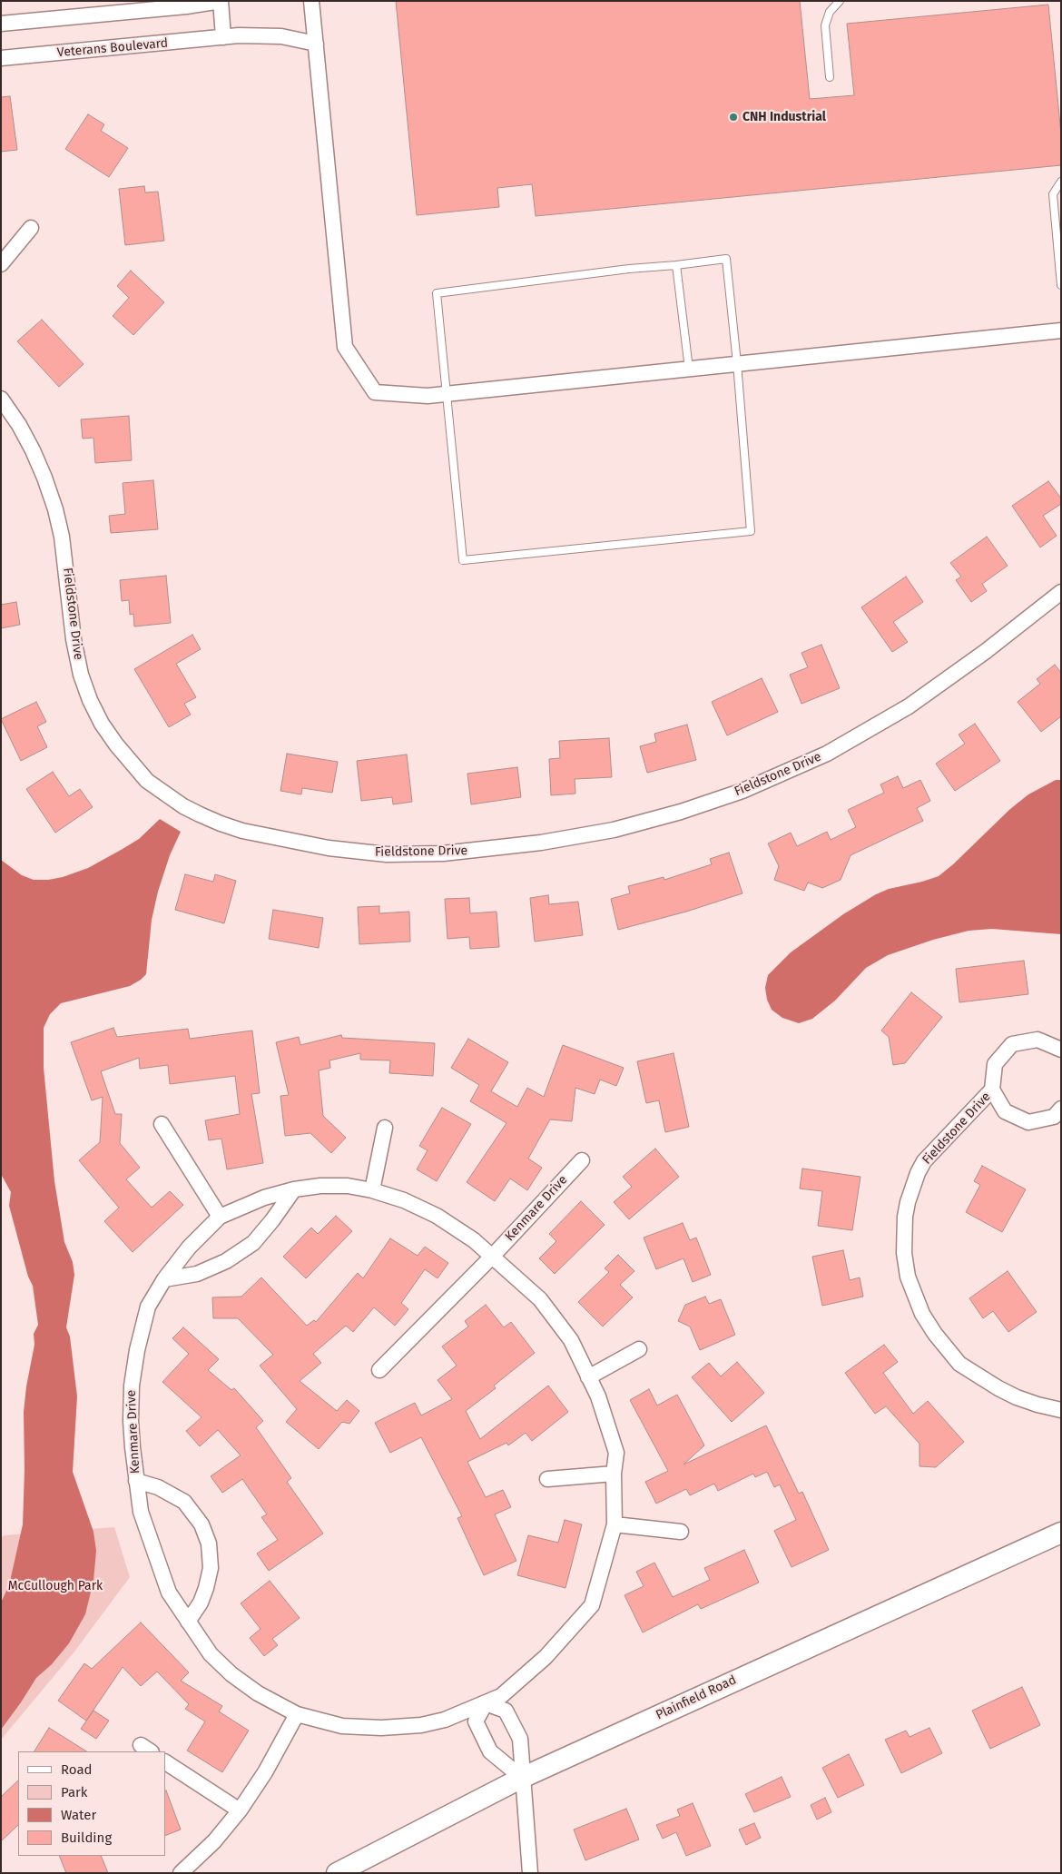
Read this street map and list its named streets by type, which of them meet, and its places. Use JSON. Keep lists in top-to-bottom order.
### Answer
{
  "streets": {
    "main road": ["Plainfield Road"],
    "street": ["Veterans Boulevard", "Fieldstone Drive", "Kenmare Drive"]
  },
  "parks": ["McCullough Park"],
  "places": ["CNH Industrial"],
  "legend": [
    "Road",
    "Park",
    "Water",
    "Building"
  ]
}
